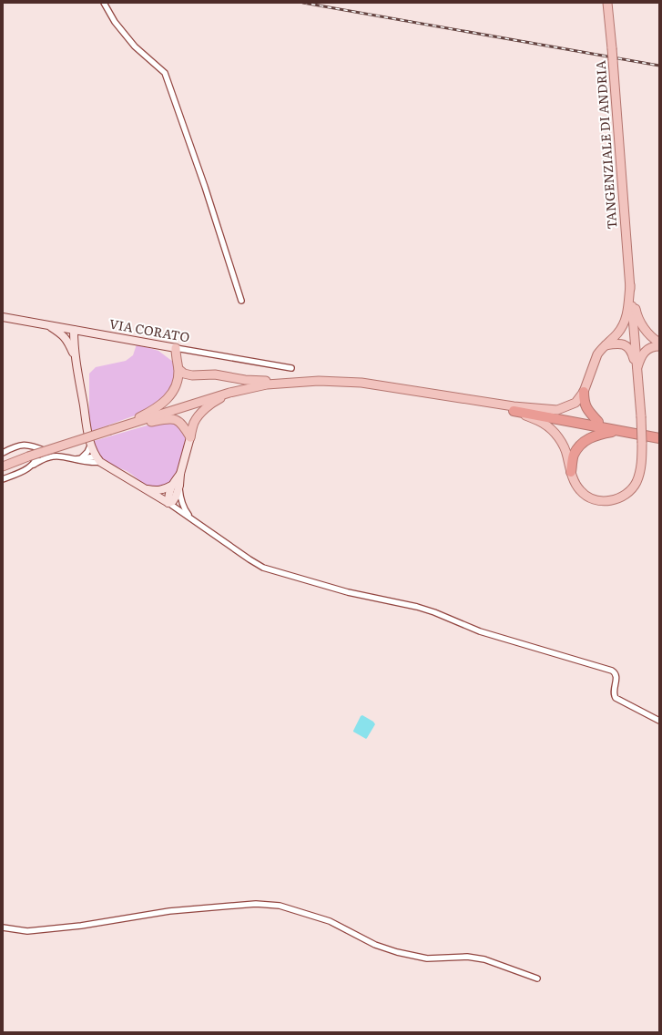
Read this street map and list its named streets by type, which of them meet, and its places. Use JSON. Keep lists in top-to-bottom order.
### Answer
{
  "streets": {
    "main road": ["TANGENZIALE DI ANDRIA", "VIA CORATO"]
  }
}
